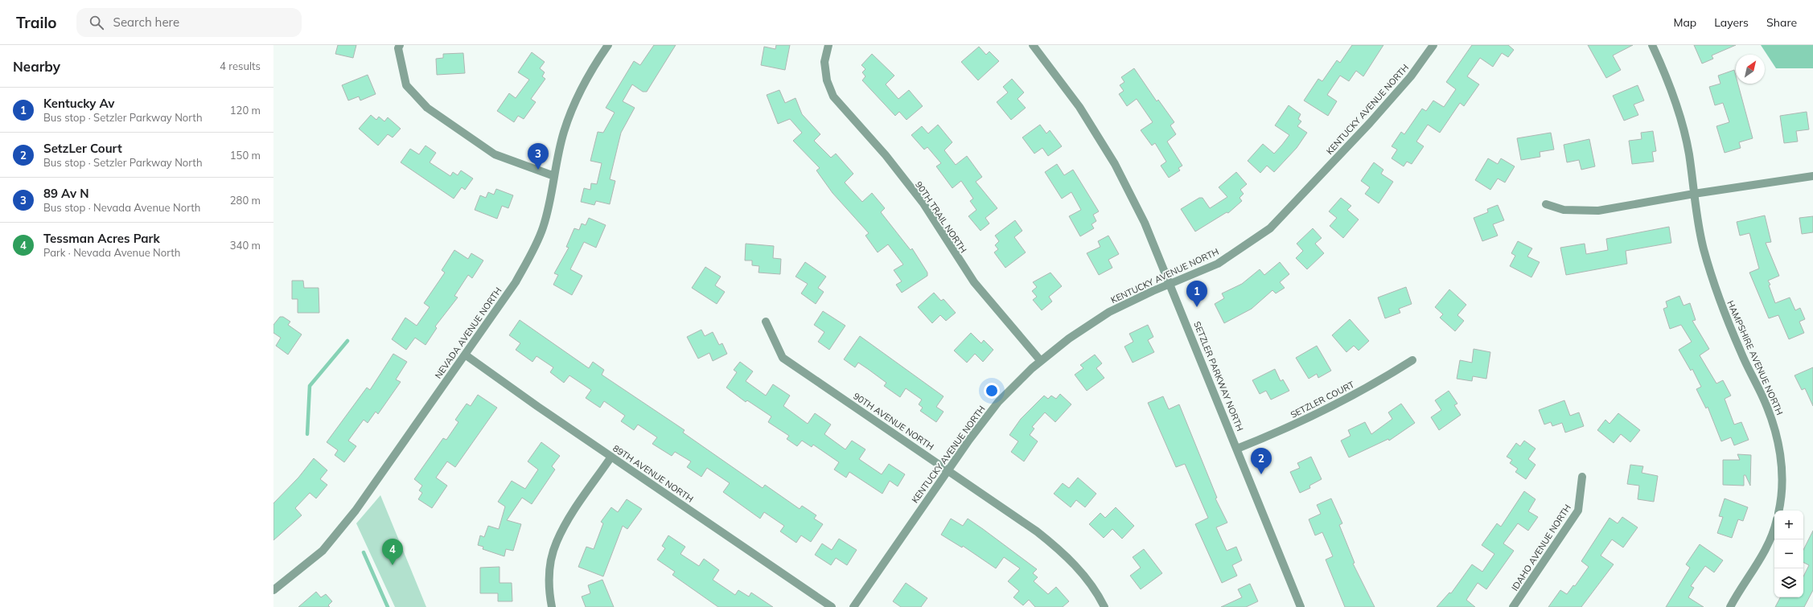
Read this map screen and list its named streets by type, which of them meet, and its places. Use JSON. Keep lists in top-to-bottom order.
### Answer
{
  "streets": {
    "street": [
      "KENTUCKY AVENUE NORTH",
      "90TH TRAIL NORTH",
      "NEVADA AVENUE NORTH",
      "HAMPSHIRE AVENUE NORTH",
      "SETZLER PARKWAY NORTH",
      "SETZLER COURT",
      "90TH AVENUE NORTH",
      "89TH AVENUE NORTH",
      "IDAHO AVENUE NORTH"
    ]
  },
  "crossings": [
    ["KENTUCKY AVENUE NORTH", "90TH TRAIL NORTH"],
    ["KENTUCKY AVENUE NORTH", "SETZLER PARKWAY NORTH"],
    ["KENTUCKY AVENUE NORTH", "90TH AVENUE NORTH"],
    ["NEVADA AVENUE NORTH", "89TH AVENUE NORTH"],
    ["SETZLER PARKWAY NORTH", "SETZLER COURT"]
  ],
  "north": "top right",
  "page": {
    "header": "Trailo",
    "search": "Search here",
    "nav": ["Map", "Layers", "Share"],
    "heading": ["Nearby", "4 results"],
    "list": [
      {
        "mark": "1",
        "name": "Kentucky Av",
        "note": "Bus stop · Setzler Parkway North",
        "value": "120 m"
      },
      {
        "mark": "2",
        "name": "SetzLer Court",
        "note": "Bus stop · Setzler Parkway North",
        "value": "150 m"
      },
      {
        "mark": "3",
        "name": "89 Av N",
        "note": "Bus stop · Nevada Avenue North",
        "value": "280 m"
      },
      {
        "mark": "4",
        "name": "Tessman Acres Park",
        "note": "Park · Nevada Avenue North",
        "value": "340 m"
      }
    ],
    "pins": [
      "3",
      "1",
      "2",
      "4"
    ],
    "map_buttons": ["+", "−"]
  }
}
